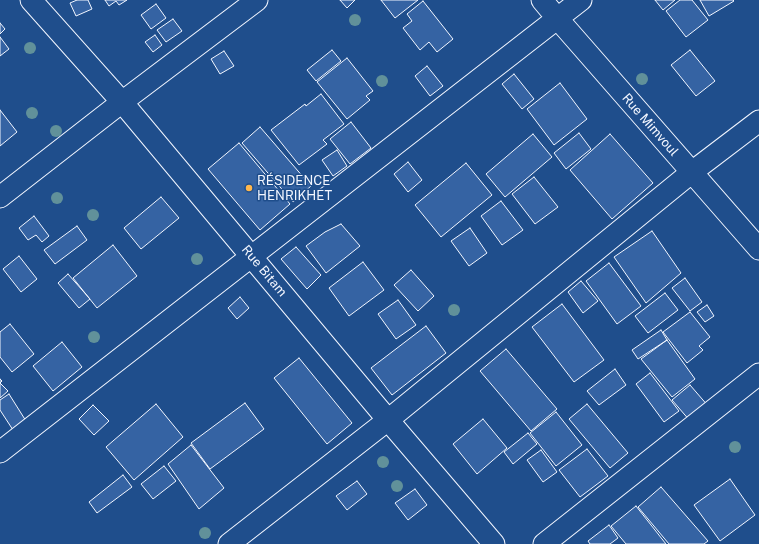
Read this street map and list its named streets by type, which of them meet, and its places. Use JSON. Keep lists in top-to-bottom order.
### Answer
{
  "streets": {
    "street": ["Rue Mimvoul", "Rue Bitam"]
  },
  "places": ["RÉSIDENCE HENRIKHET"]
}
